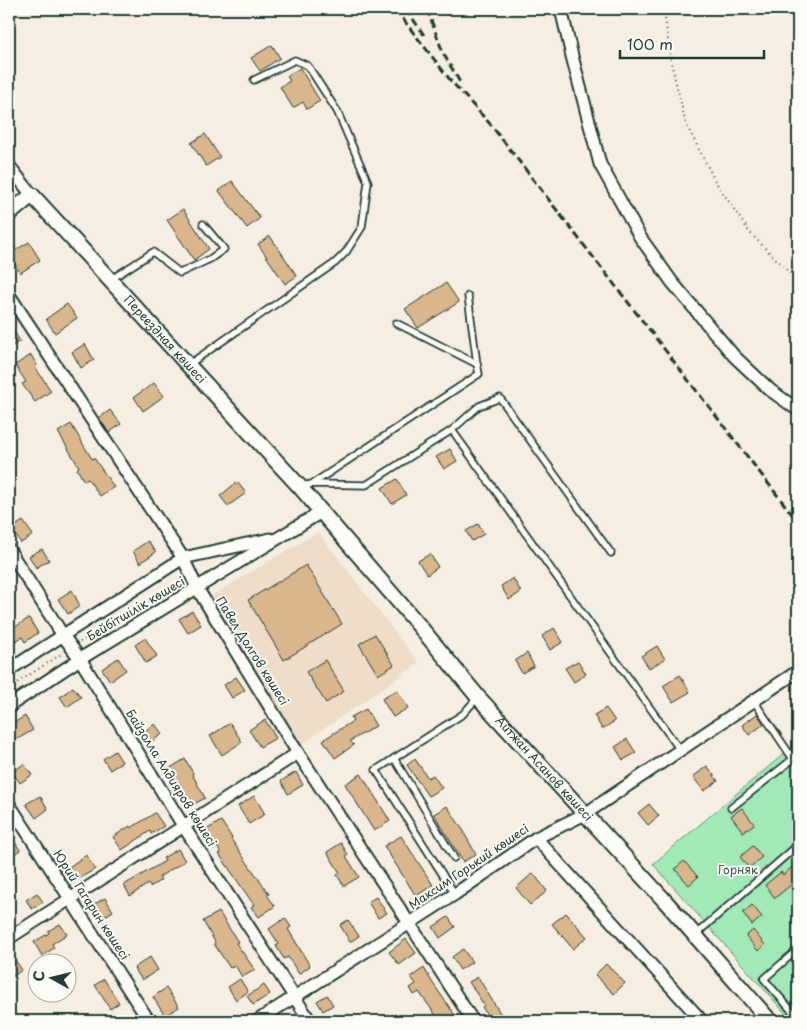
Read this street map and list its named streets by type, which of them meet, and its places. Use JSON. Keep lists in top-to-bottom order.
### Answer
{
  "streets": {
    "street": [
      "Переездная көшесі",
      "Бейбітшілік көшесі",
      "Павел Долгов көшесі",
      "Айтжан Асанов көшесі",
      "Байзолла Алдияров көшесі",
      "Максим Горький көшесі",
      "Юрий Гагарин көшесі"
    ]
  },
  "crossings": [
    ["Переездная көшесі", "Бейбітшілік көшесі"],
    ["Переездная көшесі", "Айтжан Асанов көшесі"],
    ["Бейбітшілік көшесі", "Павел Долгов көшесі"],
    ["Бейбітшілік көшесі", "Айтжан Асанов көшесі"],
    ["Бейбітшілік көшесі", "Байзолла Алдияров көшесі"],
    ["Павел Долгов көшесі", "Максим Горький көшесі"],
    ["Айтжан Асанов көшесі", "Максим Горький көшесі"],
    ["Байзолла Алдияров көшесі", "Максим Горький көшесі"]
  ],
  "parks": ["Горняк"],
  "scale_bar": "100 m",
  "north": "left"
}
